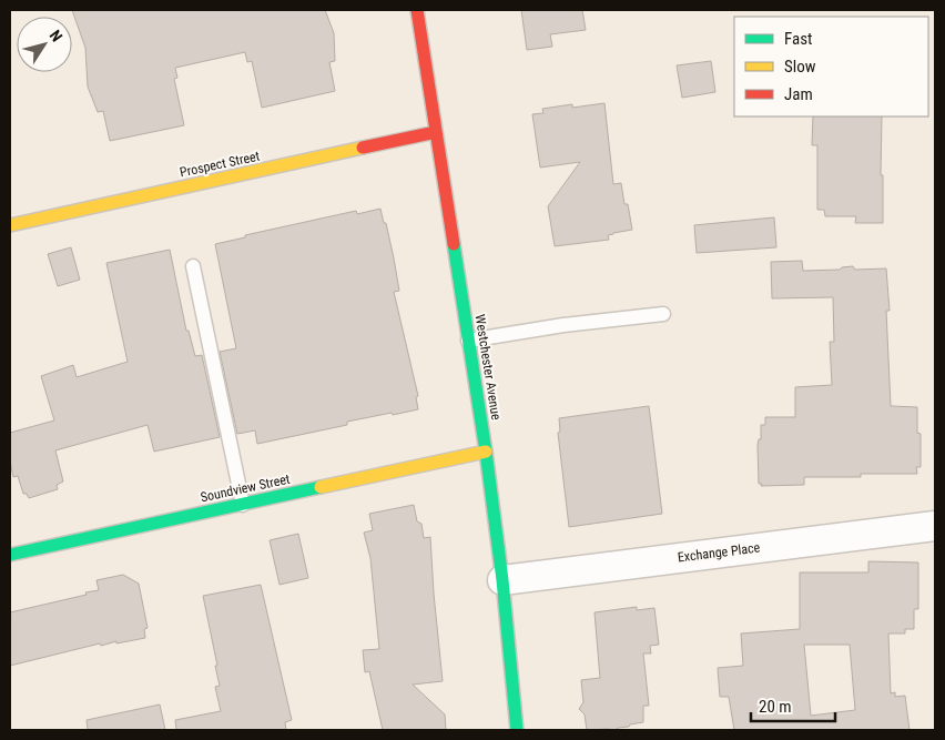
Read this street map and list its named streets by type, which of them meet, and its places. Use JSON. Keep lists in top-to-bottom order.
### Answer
{
  "streets": {
    "street": [
      "Prospect Street",
      "Westchester Avenue",
      "Soundview Street",
      "Exchange Place"
    ]
  },
  "crossings": [
    ["Prospect Street", "Westchester Avenue"],
    ["Westchester Avenue", "Soundview Street"],
    ["Westchester Avenue", "Exchange Place"]
  ],
  "legend": ["Fast", "Slow", "Jam"],
  "scale_bar": "20 m",
  "north": "top right"
}
